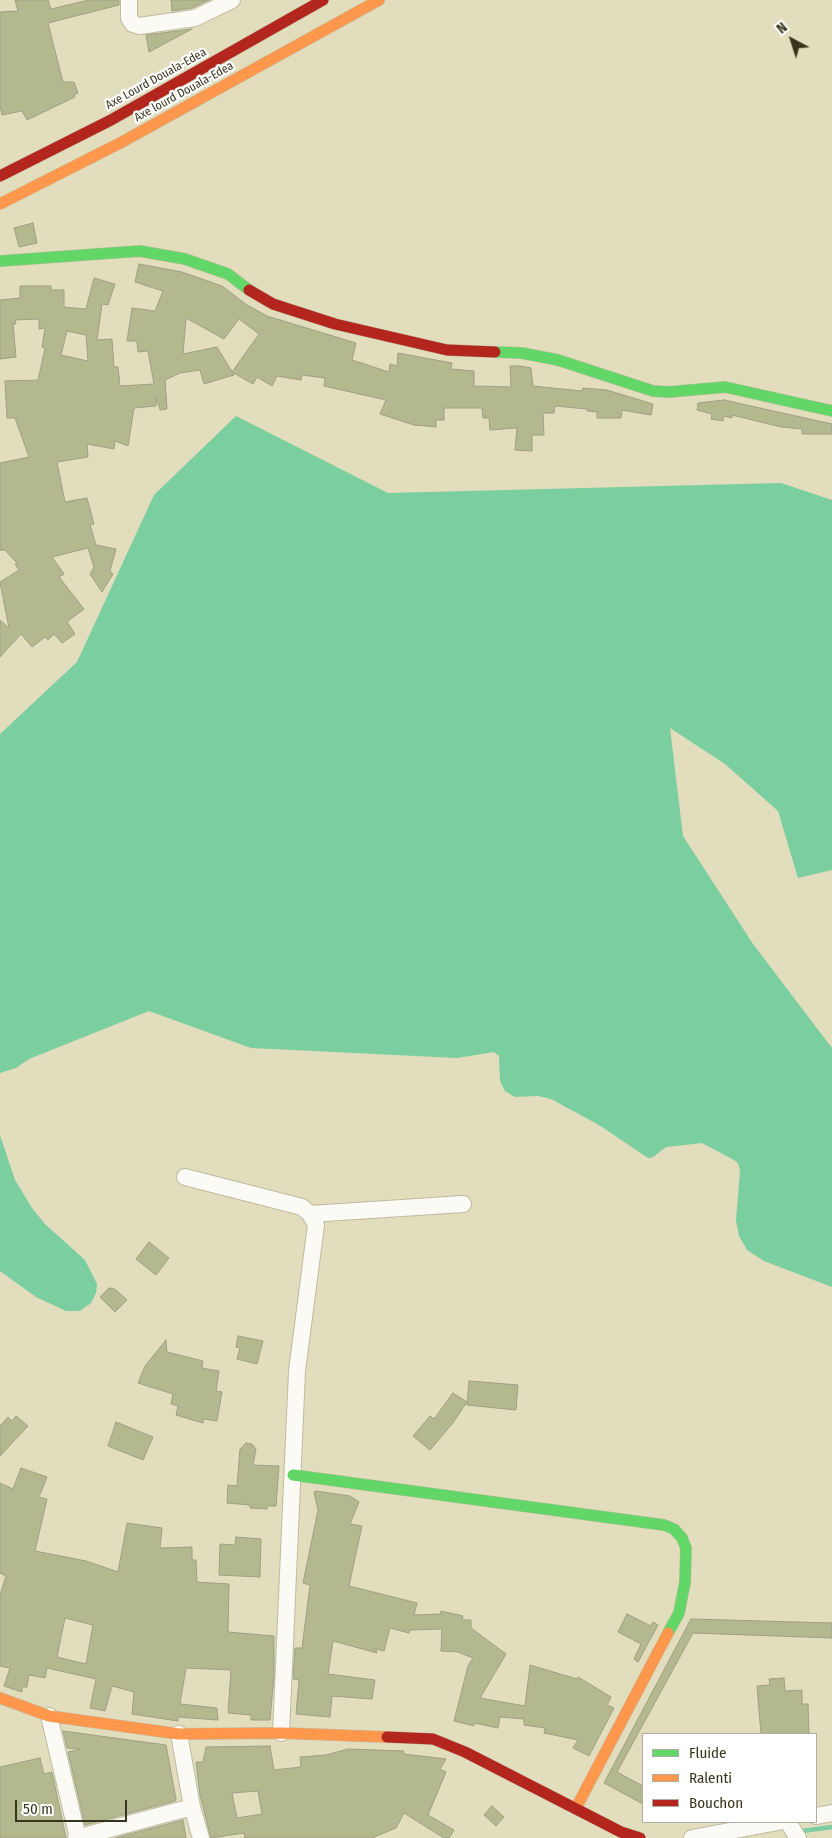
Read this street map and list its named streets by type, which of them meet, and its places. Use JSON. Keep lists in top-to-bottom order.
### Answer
{
  "streets": {
    "main road": ["Axe Lourd Douala-Edea", "Axe lourd Douala-Edea"]
  },
  "legend": ["Fluide", "Ralenti", "Bouchon"],
  "scale_bar": "50 m",
  "north": "top left"
}
